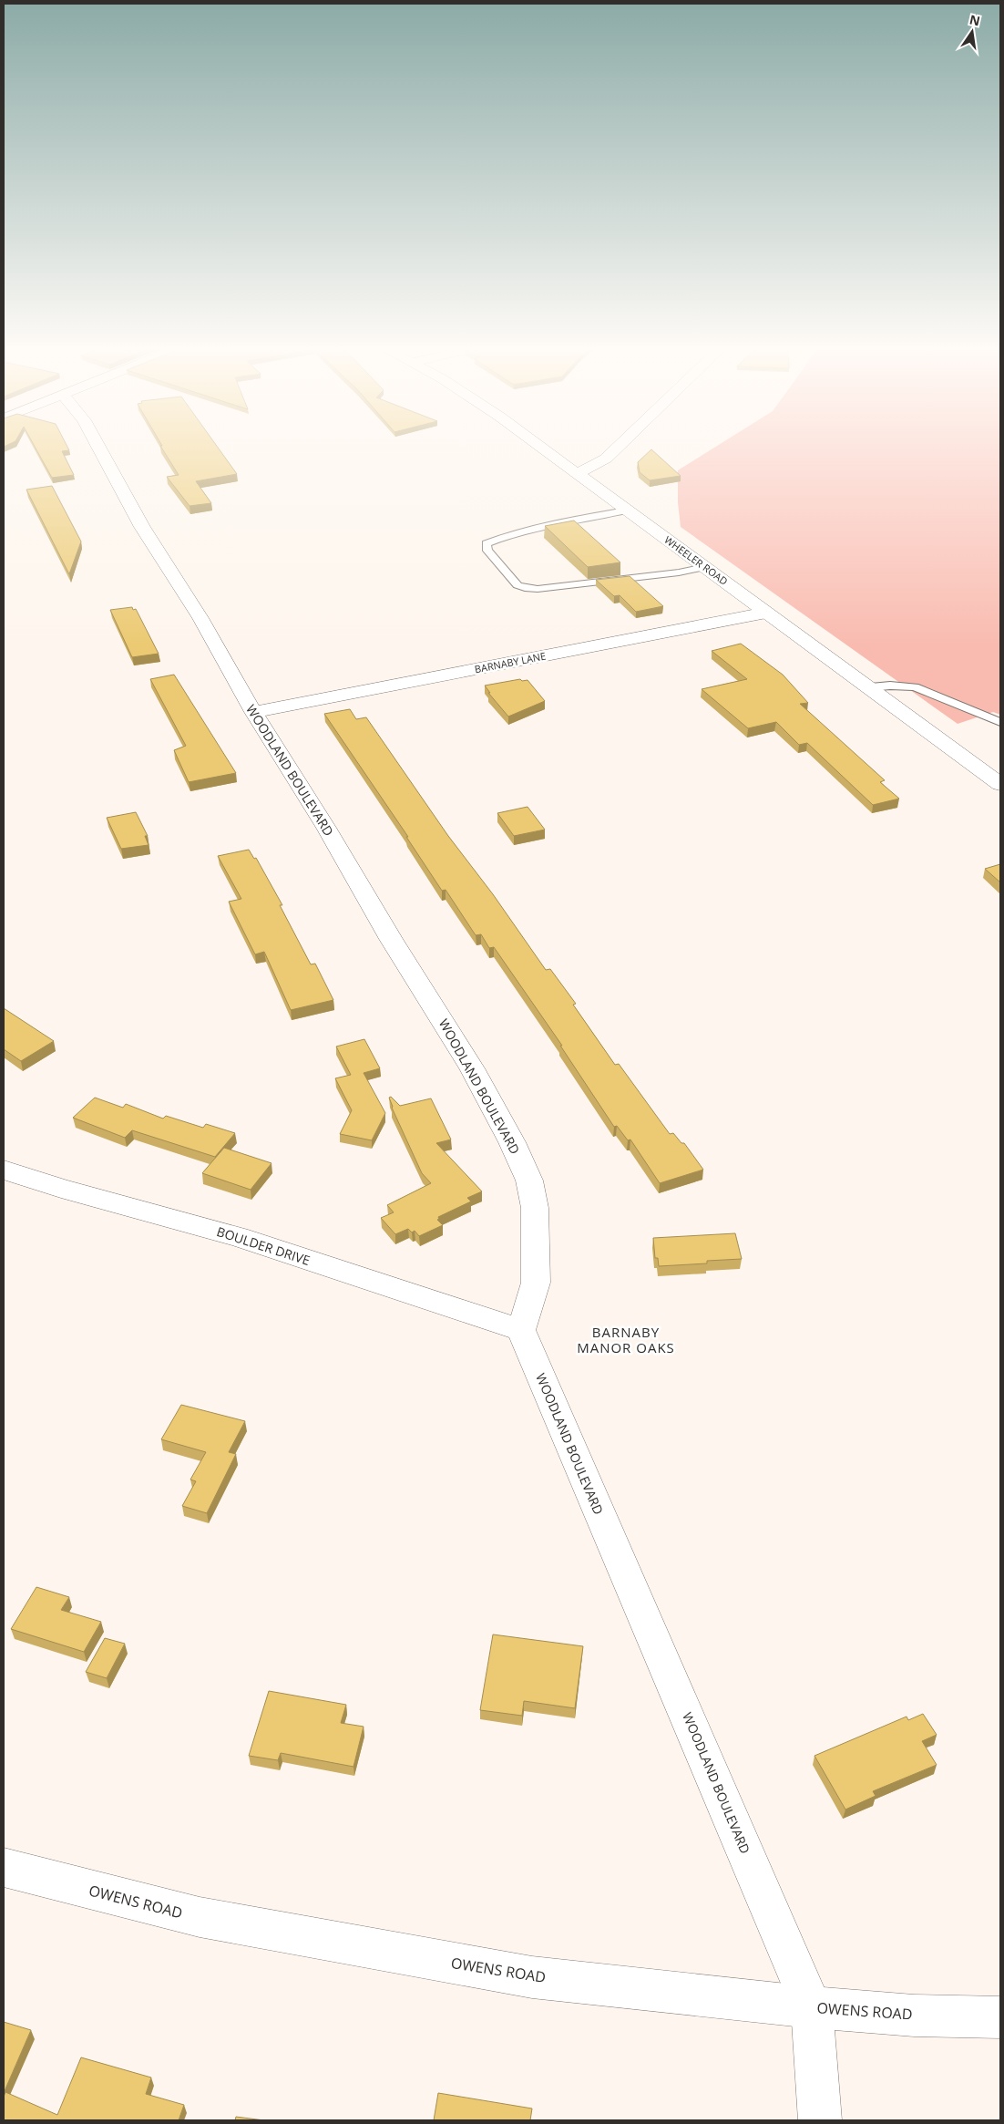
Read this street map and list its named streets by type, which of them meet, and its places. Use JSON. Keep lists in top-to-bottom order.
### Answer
{
  "streets": {
    "street": [
      "WHEELER ROAD",
      "BARNABY LANE",
      "WOODLAND BOULEVARD",
      "BOULDER DRIVE",
      "OWENS ROAD"
    ]
  },
  "crossings": [
    ["WHEELER ROAD", "BARNABY LANE"],
    ["BARNABY LANE", "WOODLAND BOULEVARD"],
    ["WOODLAND BOULEVARD", "BOULDER DRIVE"],
    ["WOODLAND BOULEVARD", "OWENS ROAD"]
  ],
  "districts": ["BARNABY MANOR OAKS"],
  "north": "top"
}
